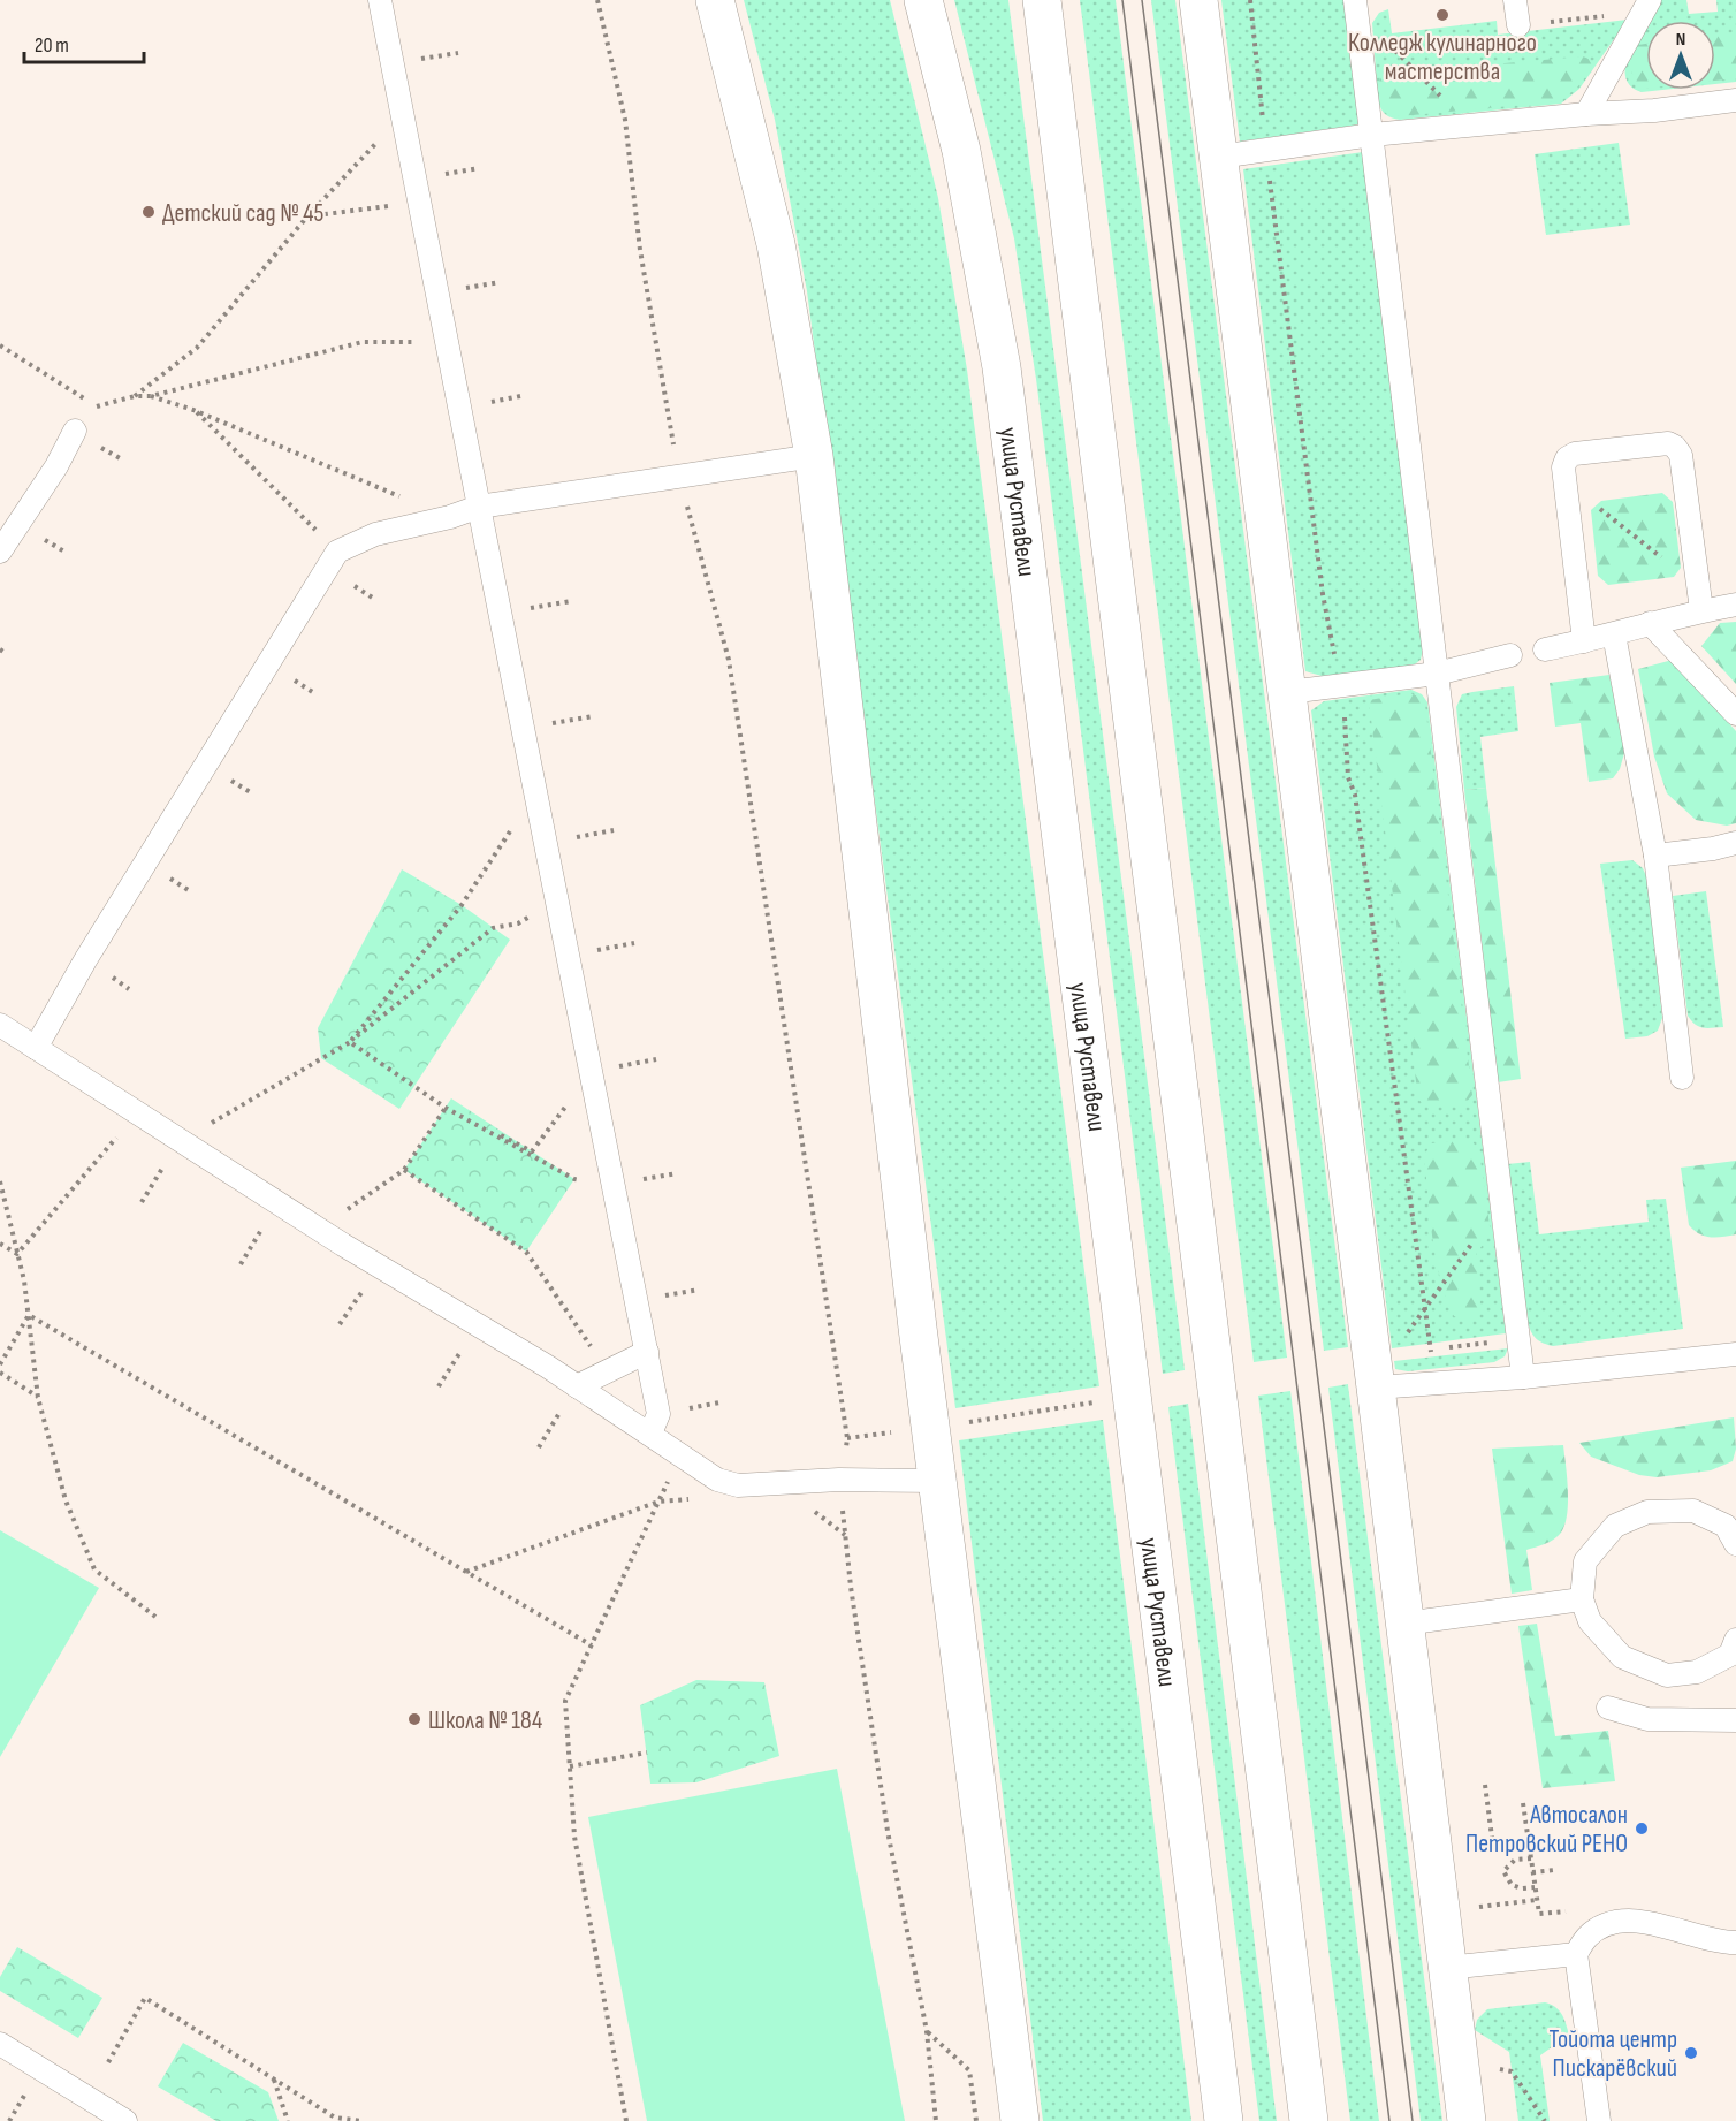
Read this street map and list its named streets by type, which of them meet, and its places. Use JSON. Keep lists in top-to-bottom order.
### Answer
{
  "streets": {
    "street": ["улица Руставели"]
  },
  "places": [
    "Колледж кулинарного мастерства",
    "Детский сад № 45",
    "Школа № 184",
    "Автосалон Петровский РЕНО",
    "Тойота центр Пискарёвский"
  ],
  "scale_bar": "20 m",
  "north": "top"
}
